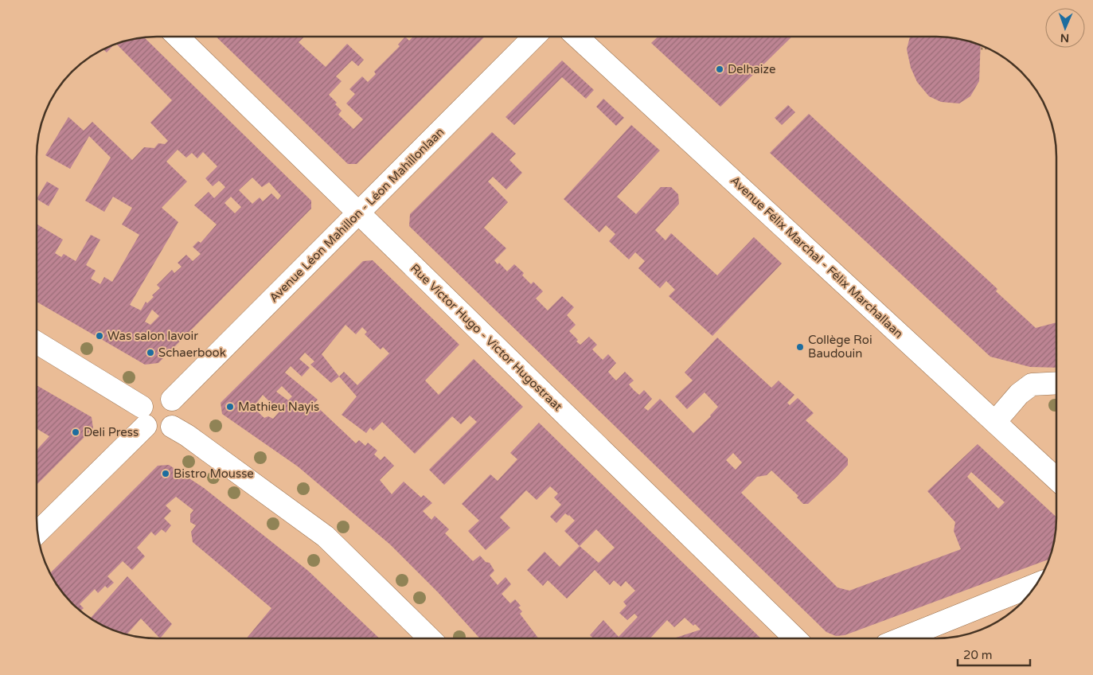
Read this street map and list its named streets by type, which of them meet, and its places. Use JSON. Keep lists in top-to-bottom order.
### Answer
{
  "streets": {
    "street": ["Avenue Léon Mahillon - Léon Mahillonlaan", "Avenue Félix Marchal - Félix Marchallaan", "Rue Victor Hugo - Victor Hugostraat"]
  },
  "crossings": [
    ["Avenue Léon Mahillon - Léon Mahillonlaan", "Rue Victor Hugo - Victor Hugostraat"]
  ],
  "places": [
    "Delhaize",
    "Was salon lavoir",
    "Collège Roi Baudouin",
    "Schaerbook",
    "Mathieu Nayis",
    "Deli Press",
    "Bistro Mousse"
  ],
  "scale_bar": "20 m",
  "north": "bottom"
}
